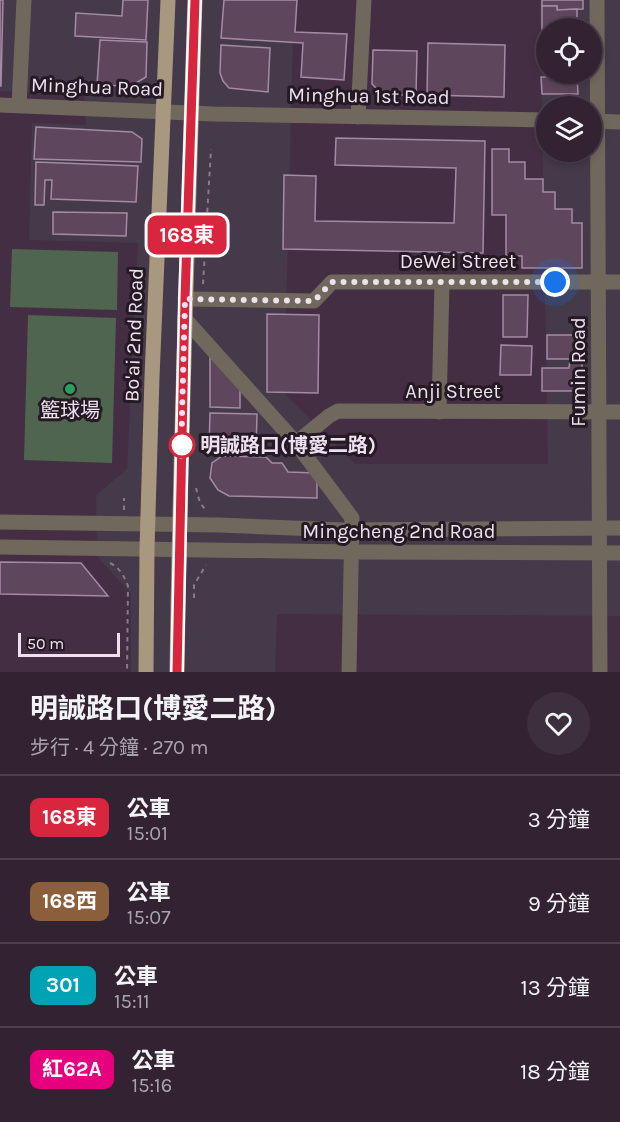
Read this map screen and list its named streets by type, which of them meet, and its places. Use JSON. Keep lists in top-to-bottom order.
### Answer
{
  "streets": {
    "main road": ["Bo'ai 2nd Road"],
    "street": [
      "Minghua Road",
      "Minghua 1st Road",
      "DeWei Street",
      "Fumin Road",
      "Anji Street",
      "Mingcheng 2nd Road"
    ]
  },
  "crossings": [
    ["Minghua Road", "Minghua 1st Road"],
    ["Minghua Road", "Bo'ai 2nd Road"],
    ["DeWei Street", "Fumin Road"],
    ["Bo'ai 2nd Road", "Mingcheng 2nd Road"],
    ["Fumin Road", "Anji Street"],
    ["Fumin Road", "Mingcheng 2nd Road"]
  ],
  "places": ["籃球場", "明誠路口(博愛二路)"],
  "lines": ["bus line 168東"],
  "scale_bar": "50 m",
  "page": {
    "on_map": "168東",
    "scale": "50 m",
    "heading": ["明誠路口(博愛二路)", "步行 · 4 分鐘 · 270 m"],
    "list": [
      {
        "mark": "168東",
        "name": "公車",
        "note": "15:01",
        "value": "3 分鐘"
      },
      {
        "mark": "168西",
        "name": "公車",
        "note": "15:07",
        "value": "9 分鐘"
      },
      {
        "mark": "301",
        "name": "公車",
        "note": "15:11",
        "value": "13 分鐘"
      },
      {
        "mark": "紅62A",
        "name": "公車",
        "note": "15:16",
        "value": "18 分鐘"
      }
    ]
  }
}
